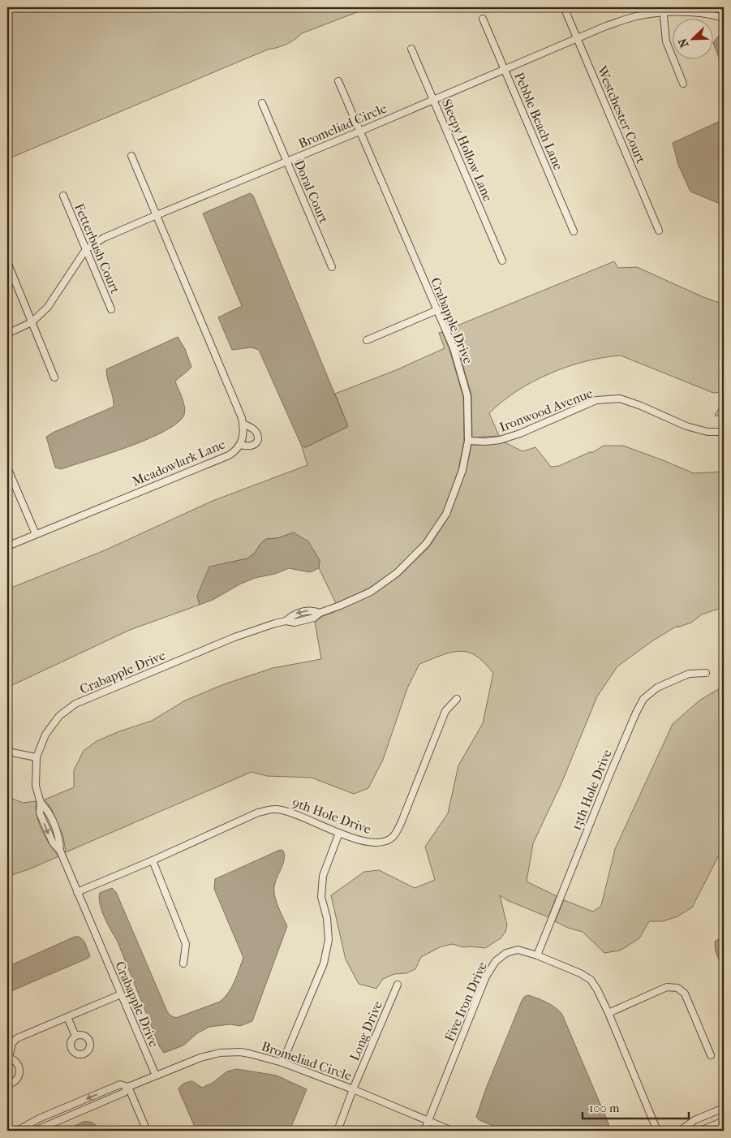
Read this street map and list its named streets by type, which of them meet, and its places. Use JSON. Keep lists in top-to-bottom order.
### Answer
{
  "streets": {
    "street": [
      "Westchester Court",
      "Pebble Beach Lane",
      "Bromeliad Circle",
      "Sleepy Hollow Lane",
      "Doral Court",
      "Fetterbush Court",
      "Crabapple Drive",
      "Ironwood Avenue",
      "Meadowlark Lane",
      "13th Hole Drive",
      "9th Hole Drive",
      "Five Iron Drive",
      "Long Drive"
    ]
  },
  "crossings": [
    ["Westchester Court", "Bromeliad Circle"],
    ["Pebble Beach Lane", "Bromeliad Circle"],
    ["Bromeliad Circle", "Sleepy Hollow Lane"],
    ["Bromeliad Circle", "Doral Court"],
    ["Bromeliad Circle", "Fetterbush Court"],
    ["Bromeliad Circle", "Crabapple Drive"],
    ["Bromeliad Circle", "Meadowlark Lane"],
    ["Bromeliad Circle", "Five Iron Drive"],
    ["Bromeliad Circle", "Long Drive"],
    ["Crabapple Drive", "Ironwood Avenue"],
    ["Crabapple Drive", "9th Hole Drive"],
    ["13th Hole Drive", "Five Iron Drive"]
  ],
  "scale_bar": "100 m",
  "north": "bottom left"
}
